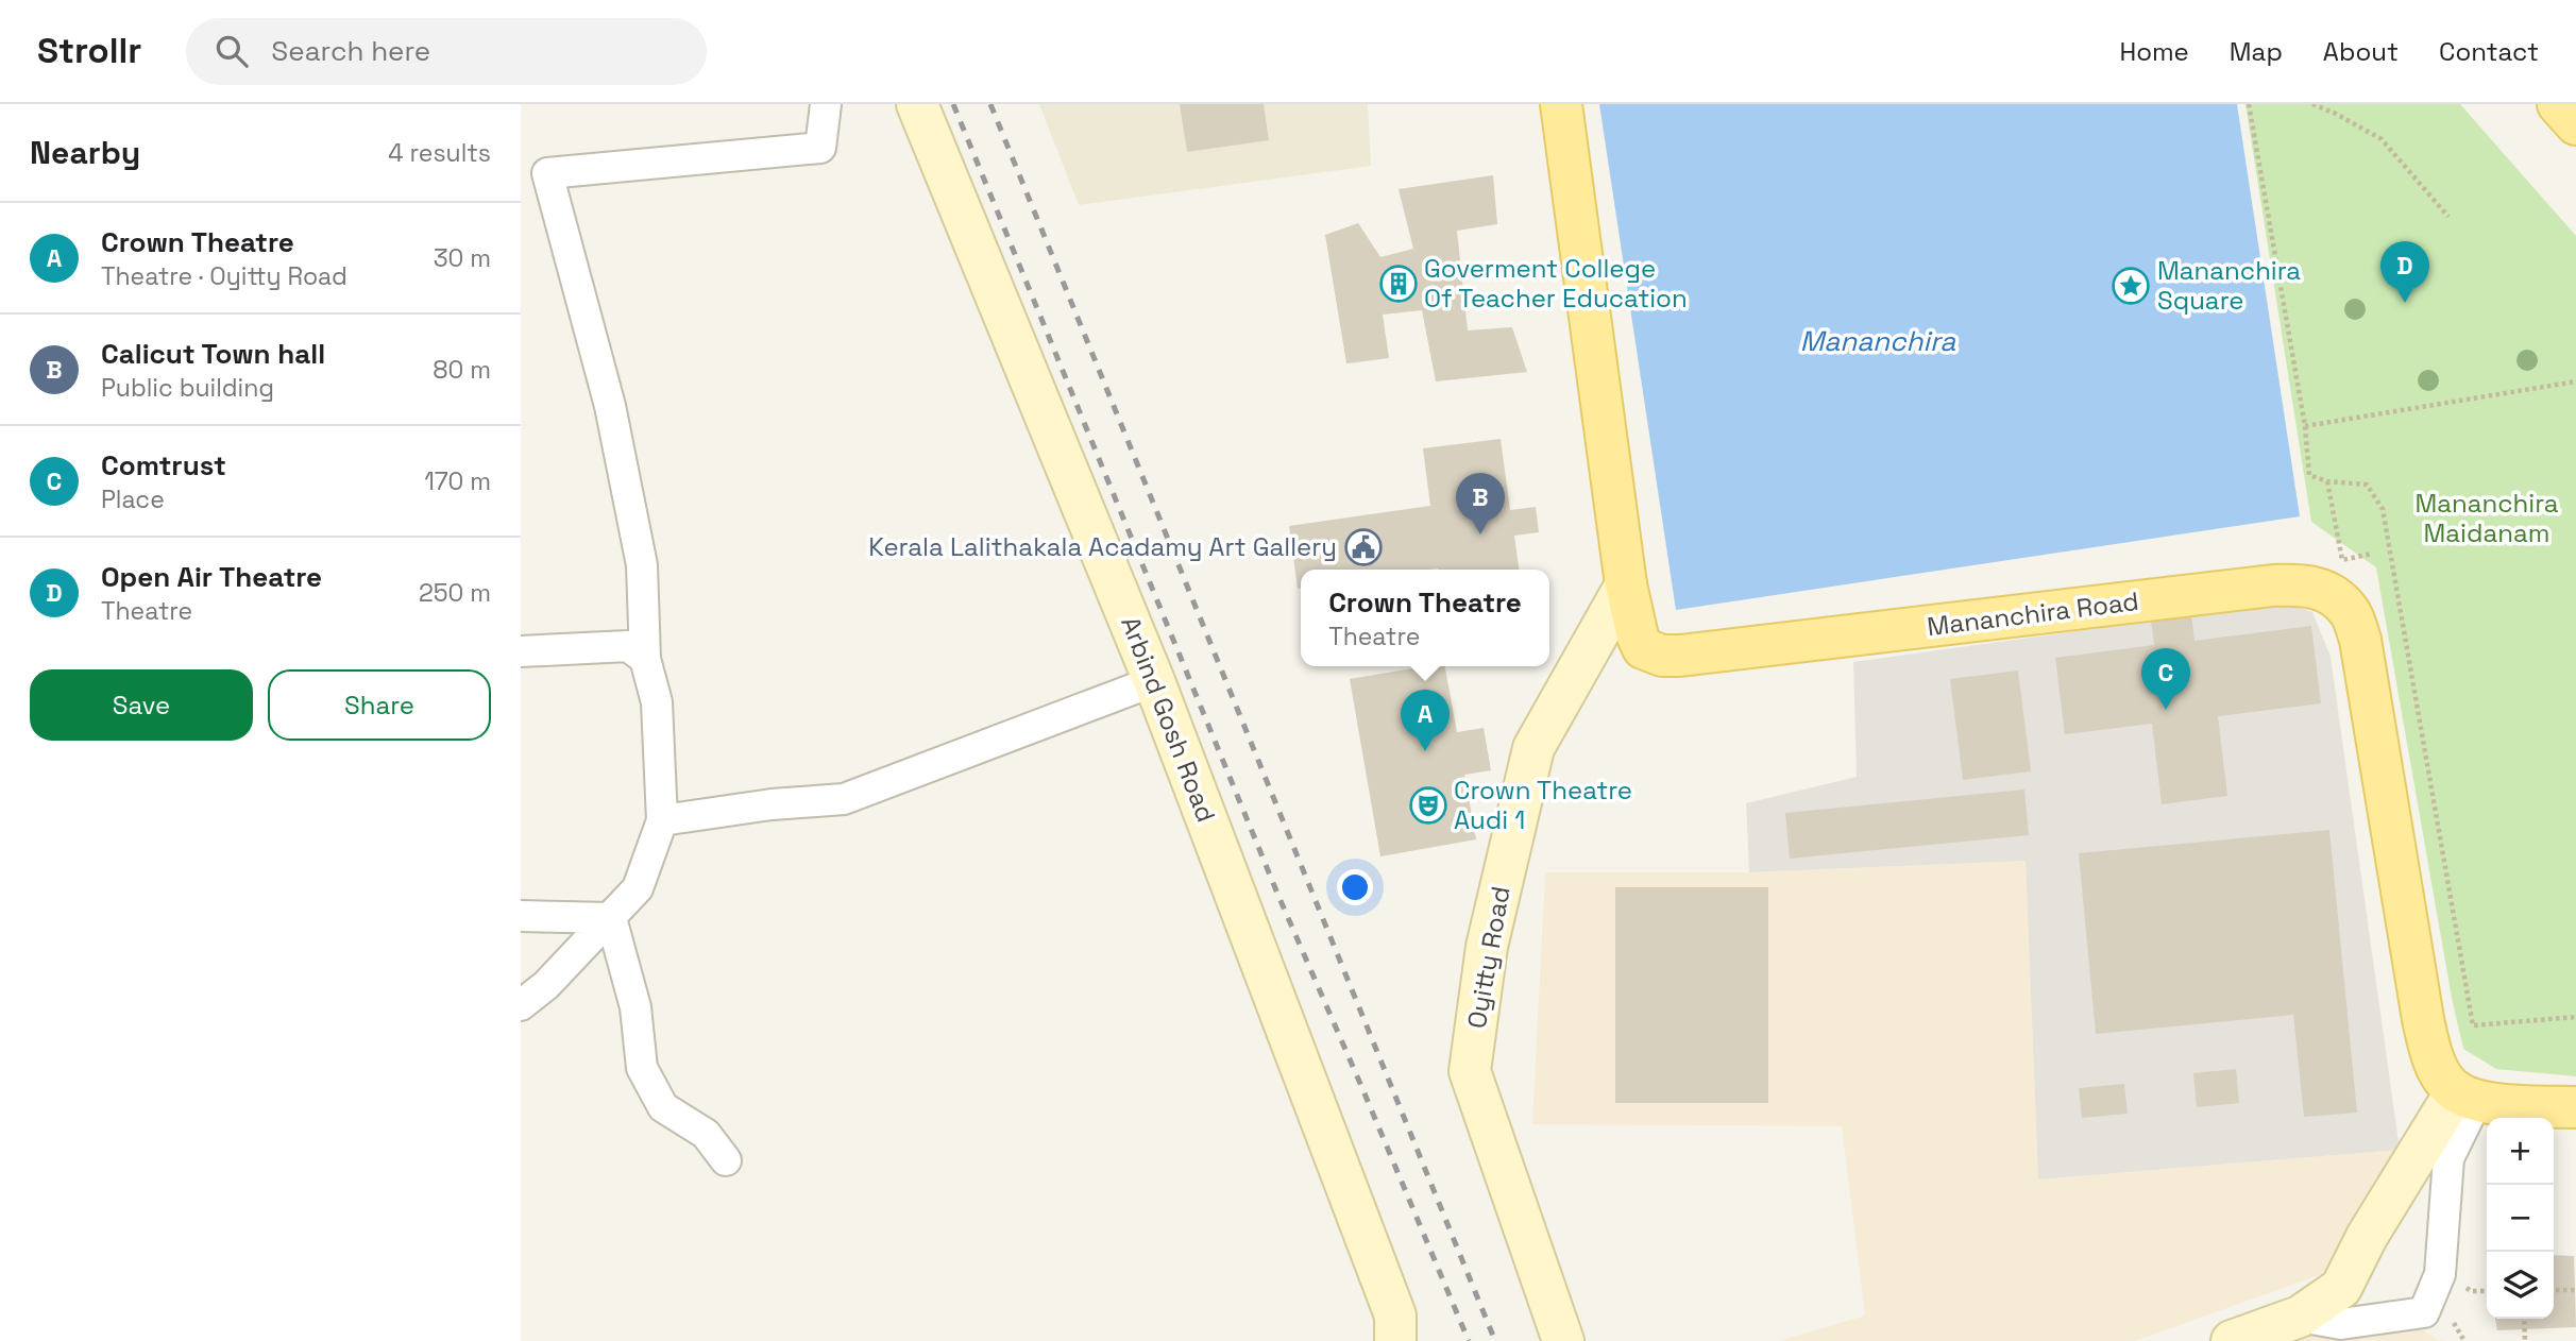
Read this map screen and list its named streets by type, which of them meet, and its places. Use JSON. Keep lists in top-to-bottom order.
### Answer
{
  "streets": {
    "main road": ["Mananchira Road"],
    "street": ["Arbind Gosh Road", "Oyitty Road"]
  },
  "crossings": [
    ["Mananchira Road", "Oyitty Road"]
  ],
  "water": ["Mananchira"],
  "parks": ["Mananchira Maidanam"],
  "places": {
    "building": ["Goverment College Of Teacher Education"],
    "place": ["Mananchira Square"],
    "public building": ["Kerala Lalithakala Acadamy Art Gallery"],
    "theatre": ["Crown Theatre Audi 1"]
  },
  "page": {
    "header": "Strollr",
    "search": "Search here",
    "nav": [
      "Home",
      "Map",
      "About",
      "Contact"
    ],
    "heading": ["Nearby", "4 results"],
    "list": [
      {
        "mark": "A",
        "name": "Crown Theatre",
        "note": "Theatre · Oyitty Road",
        "value": "30 m"
      },
      {
        "mark": "B",
        "name": "Calicut Town hall",
        "note": "Public building",
        "value": "80 m"
      },
      {
        "mark": "C",
        "name": "Comtrust",
        "note": "Place",
        "value": "170 m"
      },
      {
        "mark": "D",
        "name": "Open Air Theatre",
        "note": "Theatre",
        "value": "250 m"
      }
    ],
    "pins": [
      "D",
      "B",
      "C",
      "A"
    ],
    "popup": ["Crown Theatre", "Theatre"],
    "buttons": ["Save", "Share"],
    "map_buttons": ["+", "−"]
  }
}
